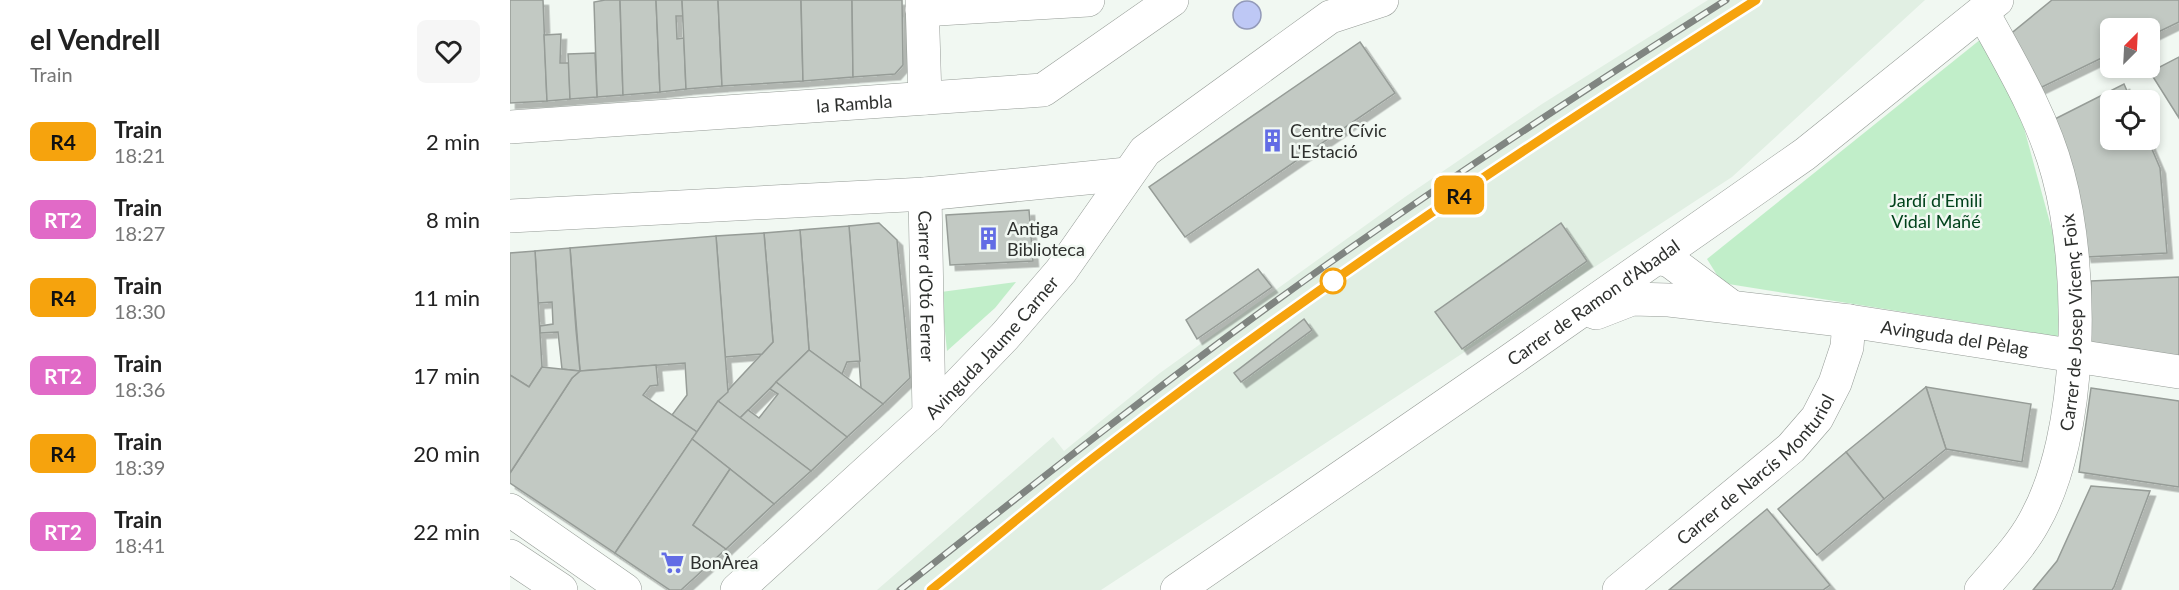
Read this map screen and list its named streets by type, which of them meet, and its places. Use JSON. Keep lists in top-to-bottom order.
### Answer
{
  "streets": {
    "street": [
      "la Rambla",
      "Carrer d'Otó Ferrer",
      "Carrer de Ramon d'Abadal",
      "Carrer de Josep Vicenç Foix",
      "Avinguda del Pèlag",
      "Avinguda Jaume Carner",
      "Carrer de Narcís Monturiol"
    ]
  },
  "crossings": [
    ["Carrer d'Otó Ferrer", "Avinguda Jaume Carner"],
    ["Carrer de Ramon d'Abadal", "Carrer de Josep Vicenç Foix"],
    ["Carrer de Ramon d'Abadal", "Avinguda del Pèlag"],
    ["Carrer de Josep Vicenç Foix", "Avinguda del Pèlag"],
    ["Avinguda del Pèlag", "Carrer de Narcís Monturiol"]
  ],
  "parks": ["Jardí d'Emili Vidal Mañé"],
  "places": {
    "building": ["Centre Cívic L'Estació", "Antiga Biblioteca"],
    "supermarket": ["BonÀrea"]
  },
  "north": "top right",
  "page": {
    "heading": ["el Vendrell", "Train"],
    "on_map": "R4",
    "list": [
      {
        "mark": "R4",
        "name": "Train",
        "note": "18:21",
        "value": "2 min"
      },
      {
        "mark": "RT2",
        "name": "Train",
        "note": "18:27",
        "value": "8 min"
      },
      {
        "mark": "R4",
        "name": "Train",
        "note": "18:30",
        "value": "11 min"
      },
      {
        "mark": "RT2",
        "name": "Train",
        "note": "18:36",
        "value": "17 min"
      },
      {
        "mark": "R4",
        "name": "Train",
        "note": "18:39",
        "value": "20 min"
      },
      {
        "mark": "RT2",
        "name": "Train",
        "note": "18:41",
        "value": "22 min"
      }
    ]
  }
}
